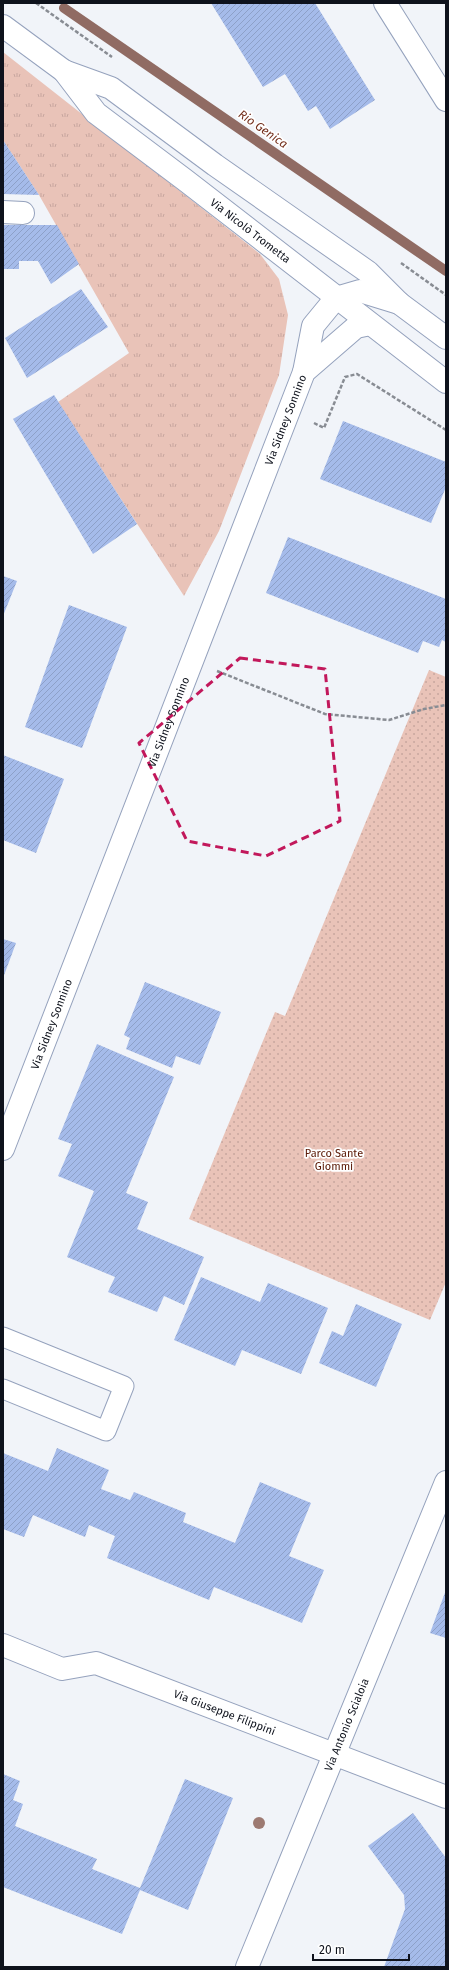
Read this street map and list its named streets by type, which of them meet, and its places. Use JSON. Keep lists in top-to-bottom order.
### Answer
{
  "streets": {
    "street": [
      "Via Nicolò Trometta",
      "Via Sidney Sonnino",
      "Via Giuseppe Filippini",
      "Via Antonio Scialoia"
    ]
  },
  "crossings": [
    ["Via Nicolò Trometta", "Via Sidney Sonnino"],
    ["Via Giuseppe Filippini", "Via Antonio Scialoia"]
  ],
  "water": ["Rio Genica"],
  "parks": ["Parco Sante Giommi"],
  "scale_bar": "20 m"
}
